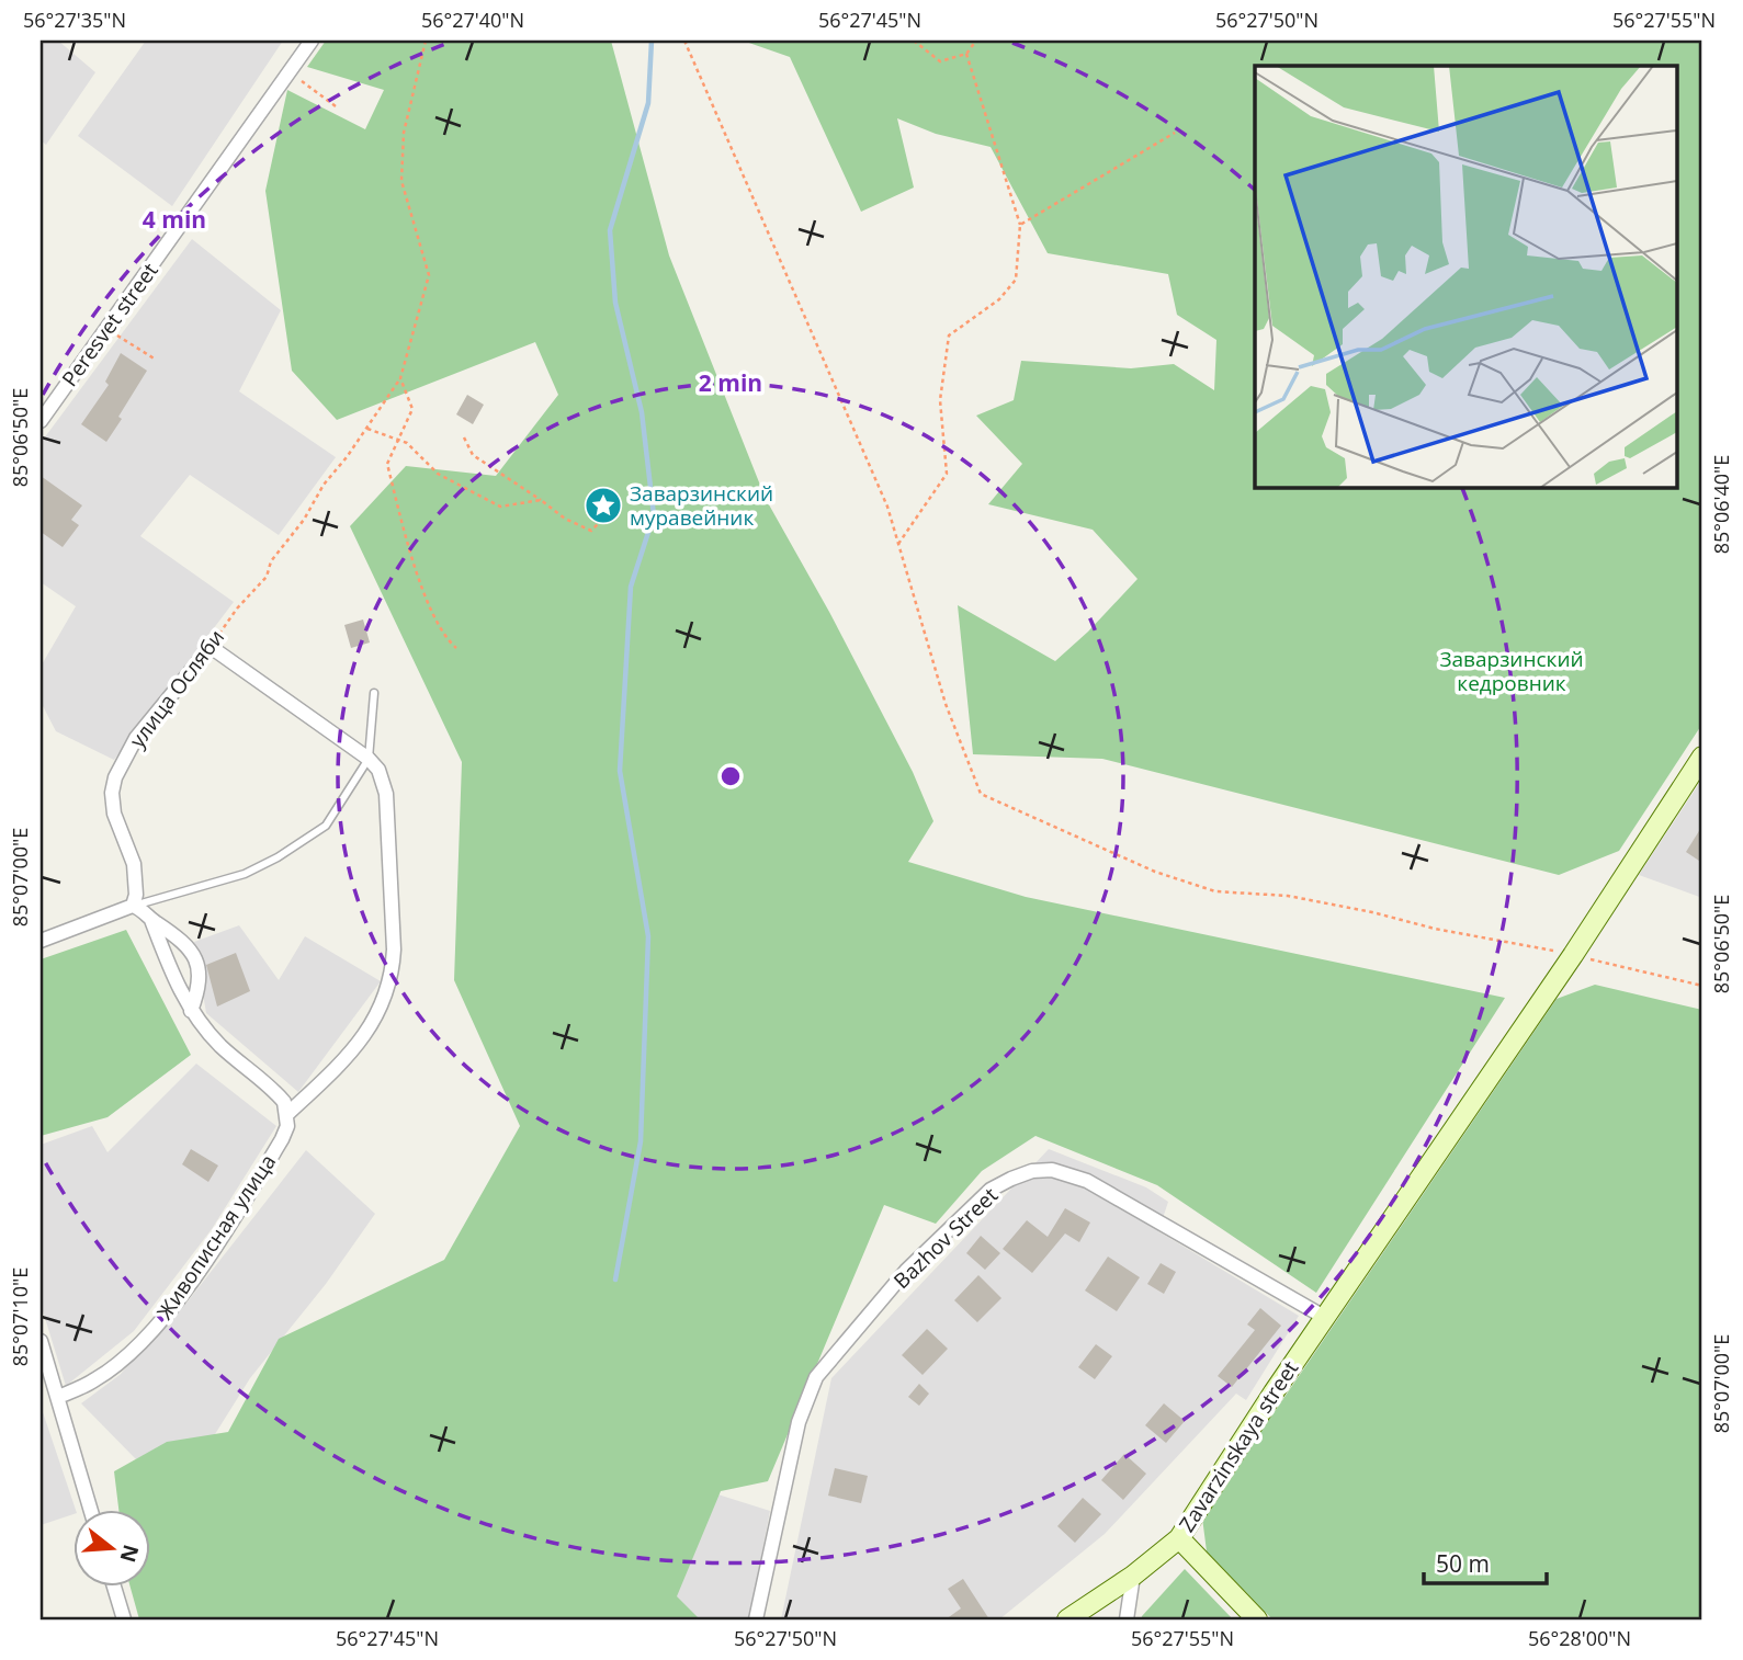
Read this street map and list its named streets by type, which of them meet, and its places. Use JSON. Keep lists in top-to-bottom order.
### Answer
{
  "streets": {
    "street": [
      "Peresvet street",
      "улица Осляби",
      "Живописная улица",
      "Bazhov Street",
      "Zavarzinskaya street"
    ]
  },
  "crossings": [
    ["улица Осляби", "Живописная улица"],
    ["Bazhov Street", "Zavarzinskaya street"]
  ],
  "parks": ["Заварзинский кедровник"],
  "places": {
    "place": ["Заварзинский муравейник"]
  },
  "scale_bar": "50 m",
  "north": "right",
  "coordinates": [
    "56°27'35\"N",
    "56°27'40\"N",
    "56°27'45\"N",
    "56°27'50\"N",
    "56°27'55\"N",
    "85°06'50\"E",
    "85°06'40\"E",
    "85°07'00\"E",
    "85°07'10\"E",
    "56°28'00\"N"
  ],
  "rings": ["4 min", "2 min"]
}
